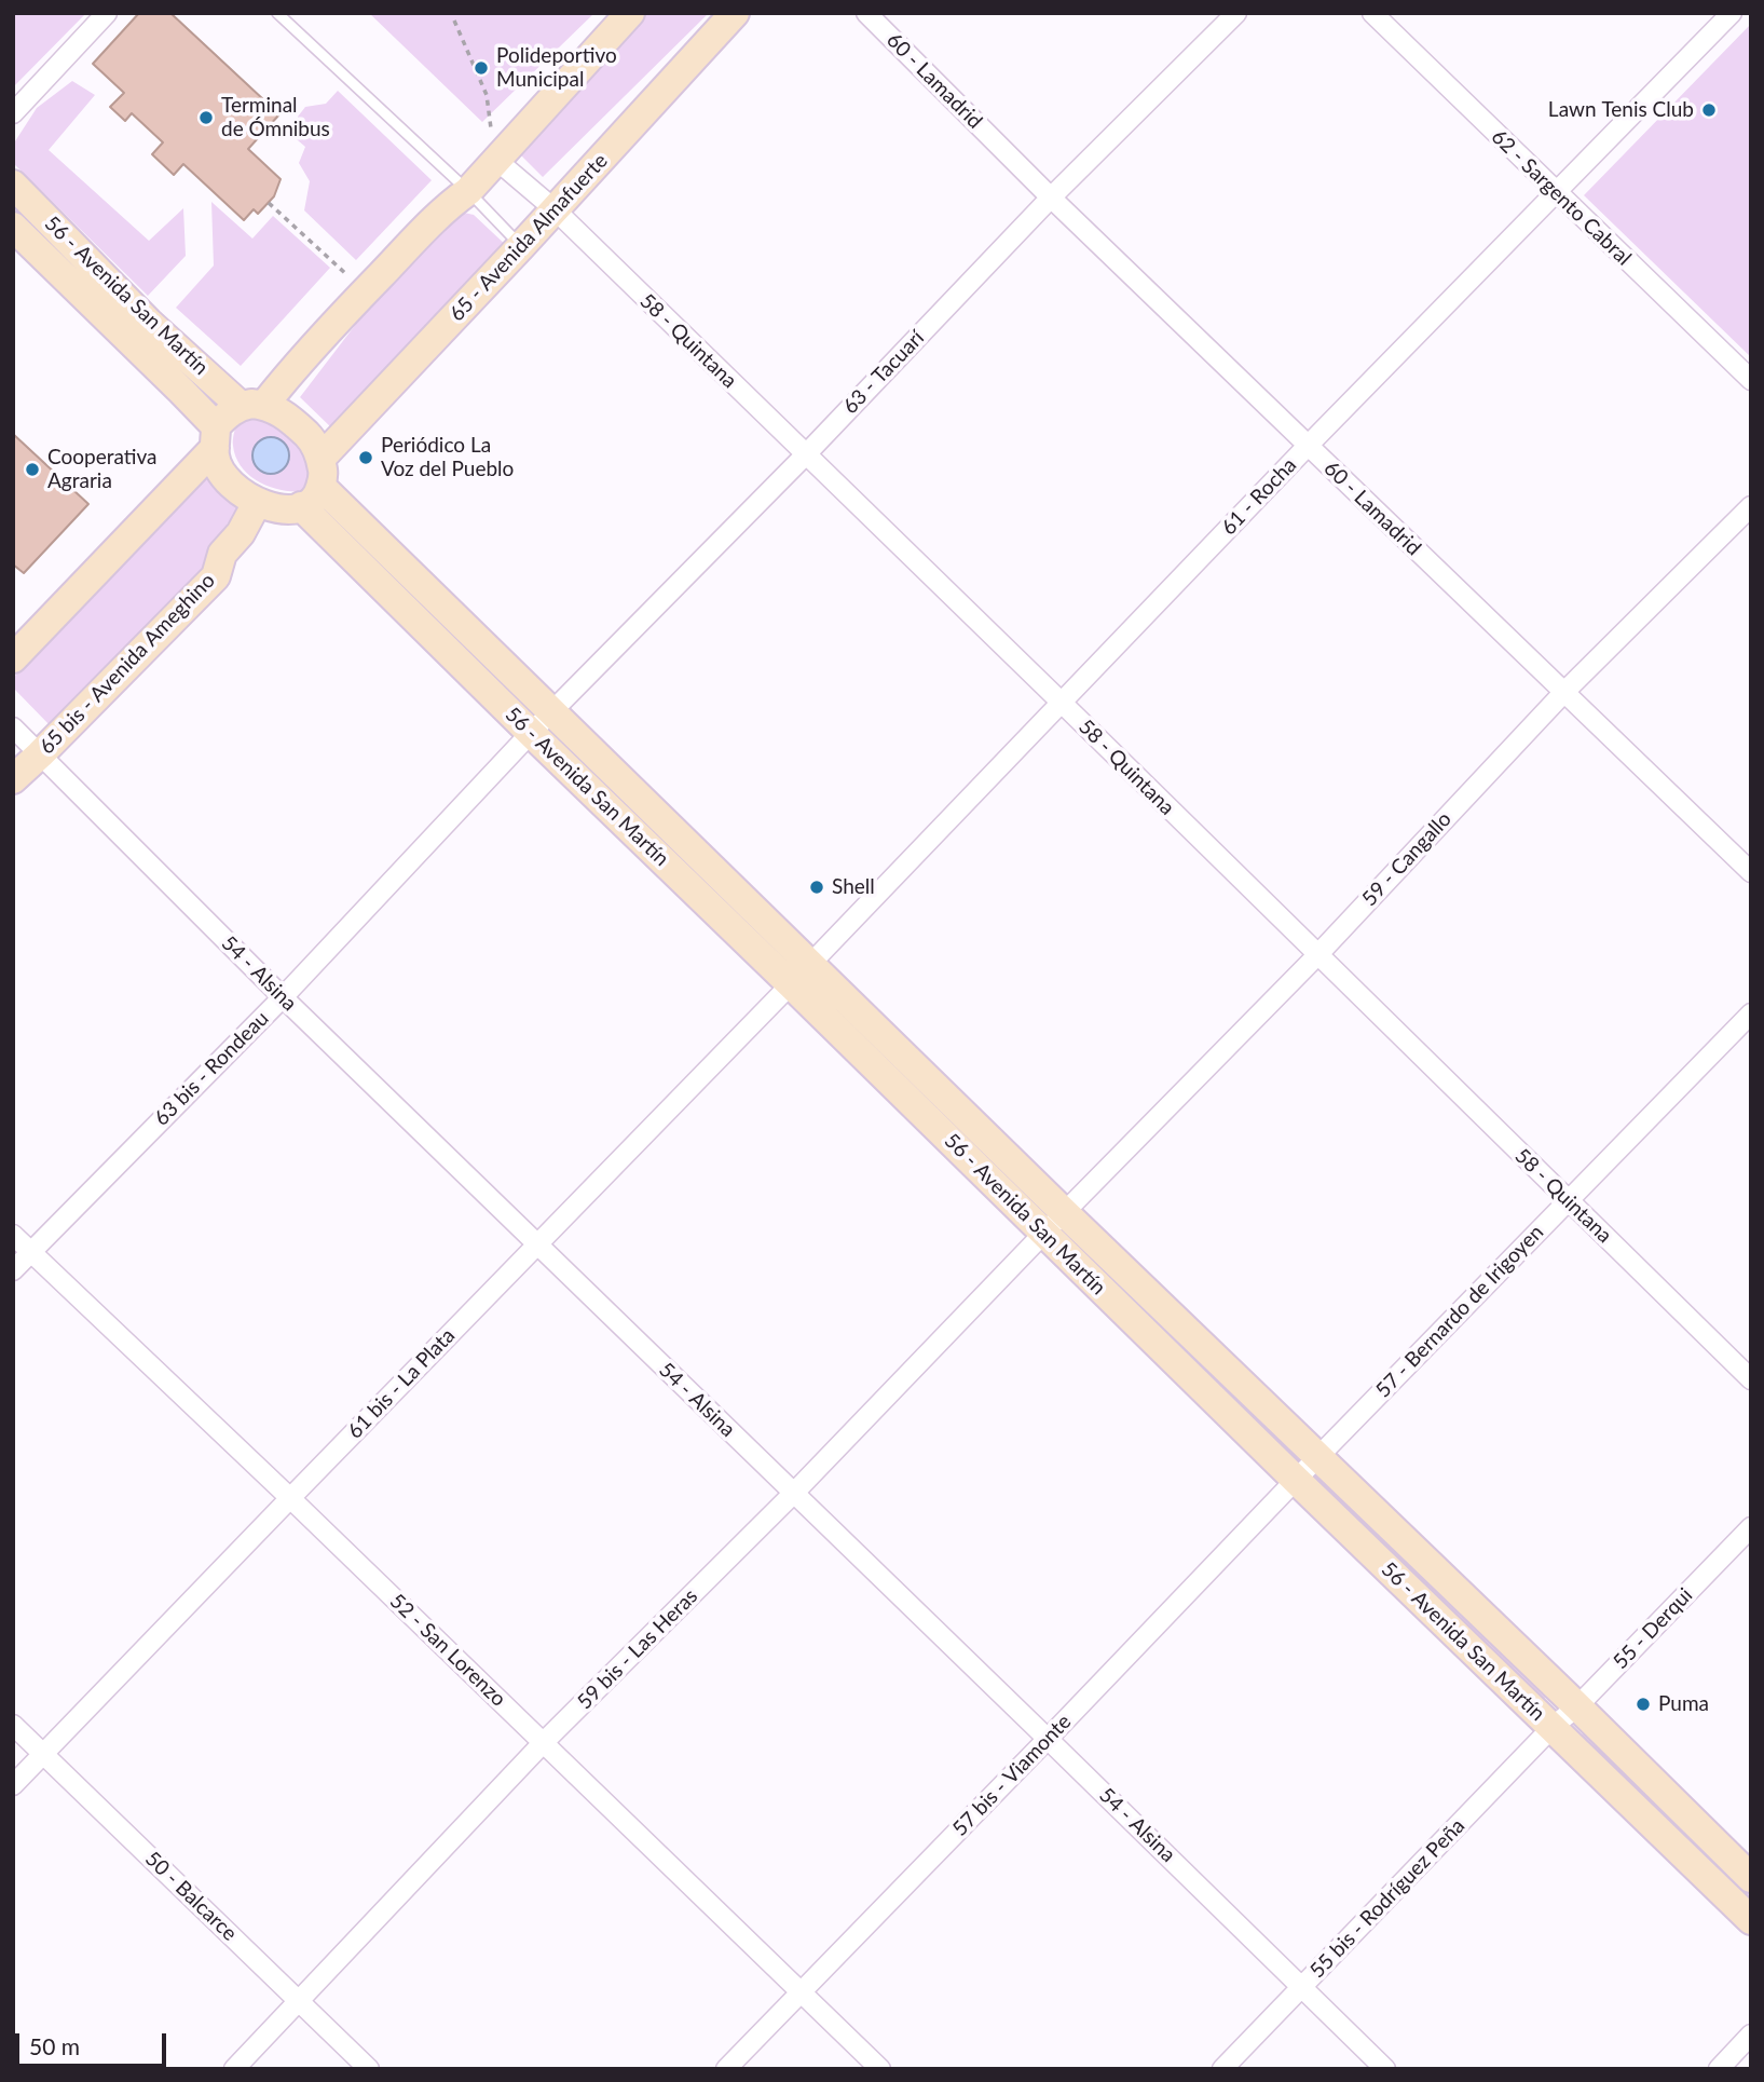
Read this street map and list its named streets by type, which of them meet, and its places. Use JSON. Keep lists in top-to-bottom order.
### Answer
{
  "streets": {
    "main road": ["65 - Avenida Almafuerte", "56 - Avenida San Martín", "65 bis - Avenida Ameghino"],
    "street": [
      "60 - Lamadrid",
      "62 - Sargento Cabral",
      "58 - Quintana",
      "63 - Tacuarí",
      "61 - Rocha",
      "59 - Cangallo",
      "54 - Alsina",
      "63 bis - Rondeau",
      "57 - Bernardo de Irigoyen",
      "61 bis - La Plata",
      "55 - Derqui",
      "59 bis - Las Heras",
      "52 - San Lorenzo",
      "57 bis - Viamonte",
      "50 - Balcarce",
      "55 bis - Rodríguez Peña"
    ]
  },
  "crossings": [
    ["60 - Lamadrid", "63 - Tacuarí"],
    ["60 - Lamadrid", "61 - Rocha"],
    ["60 - Lamadrid", "59 - Cangallo"],
    ["62 - Sargento Cabral", "61 - Rocha"],
    ["65 - Avenida Almafuerte", "56 - Avenida San Martín"],
    ["65 - Avenida Almafuerte", "58 - Quintana"],
    ["65 - Avenida Almafuerte", "65 bis - Avenida Ameghino"],
    ["56 - Avenida San Martín", "63 - Tacuarí"],
    ["56 - Avenida San Martín", "61 - Rocha"],
    ["56 - Avenida San Martín", "65 bis - Avenida Ameghino"],
    ["56 - Avenida San Martín", "59 - Cangallo"],
    ["56 - Avenida San Martín", "63 bis - Rondeau"],
    ["56 - Avenida San Martín", "57 - Bernardo de Irigoyen"],
    ["56 - Avenida San Martín", "61 bis - La Plata"],
    ["56 - Avenida San Martín", "55 - Derqui"],
    ["56 - Avenida San Martín", "59 bis - Las Heras"],
    ["56 - Avenida San Martín", "57 bis - Viamonte"],
    ["56 - Avenida San Martín", "55 bis - Rodríguez Peña"],
    ["58 - Quintana", "63 - Tacuarí"],
    ["58 - Quintana", "61 - Rocha"],
    ["58 - Quintana", "59 - Cangallo"],
    ["58 - Quintana", "57 - Bernardo de Irigoyen"],
    ["63 - Tacuarí", "63 bis - Rondeau"],
    ["61 - Rocha", "61 bis - La Plata"],
    ["65 bis - Avenida Ameghino", "54 - Alsina"],
    ["59 - Cangallo", "59 bis - Las Heras"],
    ["54 - Alsina", "63 bis - Rondeau"],
    ["54 - Alsina", "61 bis - La Plata"],
    ["54 - Alsina", "59 bis - Las Heras"],
    ["54 - Alsina", "57 bis - Viamonte"],
    ["54 - Alsina", "55 bis - Rodríguez Peña"],
    ["63 bis - Rondeau", "52 - San Lorenzo"],
    ["57 - Bernardo de Irigoyen", "57 bis - Viamonte"],
    ["61 bis - La Plata", "52 - San Lorenzo"],
    ["61 bis - La Plata", "50 - Balcarce"],
    ["55 - Derqui", "55 bis - Rodríguez Peña"],
    ["59 bis - Las Heras", "52 - San Lorenzo"],
    ["59 bis - Las Heras", "50 - Balcarce"],
    ["52 - San Lorenzo", "57 bis - Viamonte"]
  ],
  "places": [
    "Polideportivo Municipal",
    "Lawn Tenis Club",
    "Terminal de Ómnibus",
    "Periódico La Voz del Pueblo",
    "Cooperativa Agraria",
    "Shell",
    "Puma"
  ],
  "scale_bar": "50 m"
}
